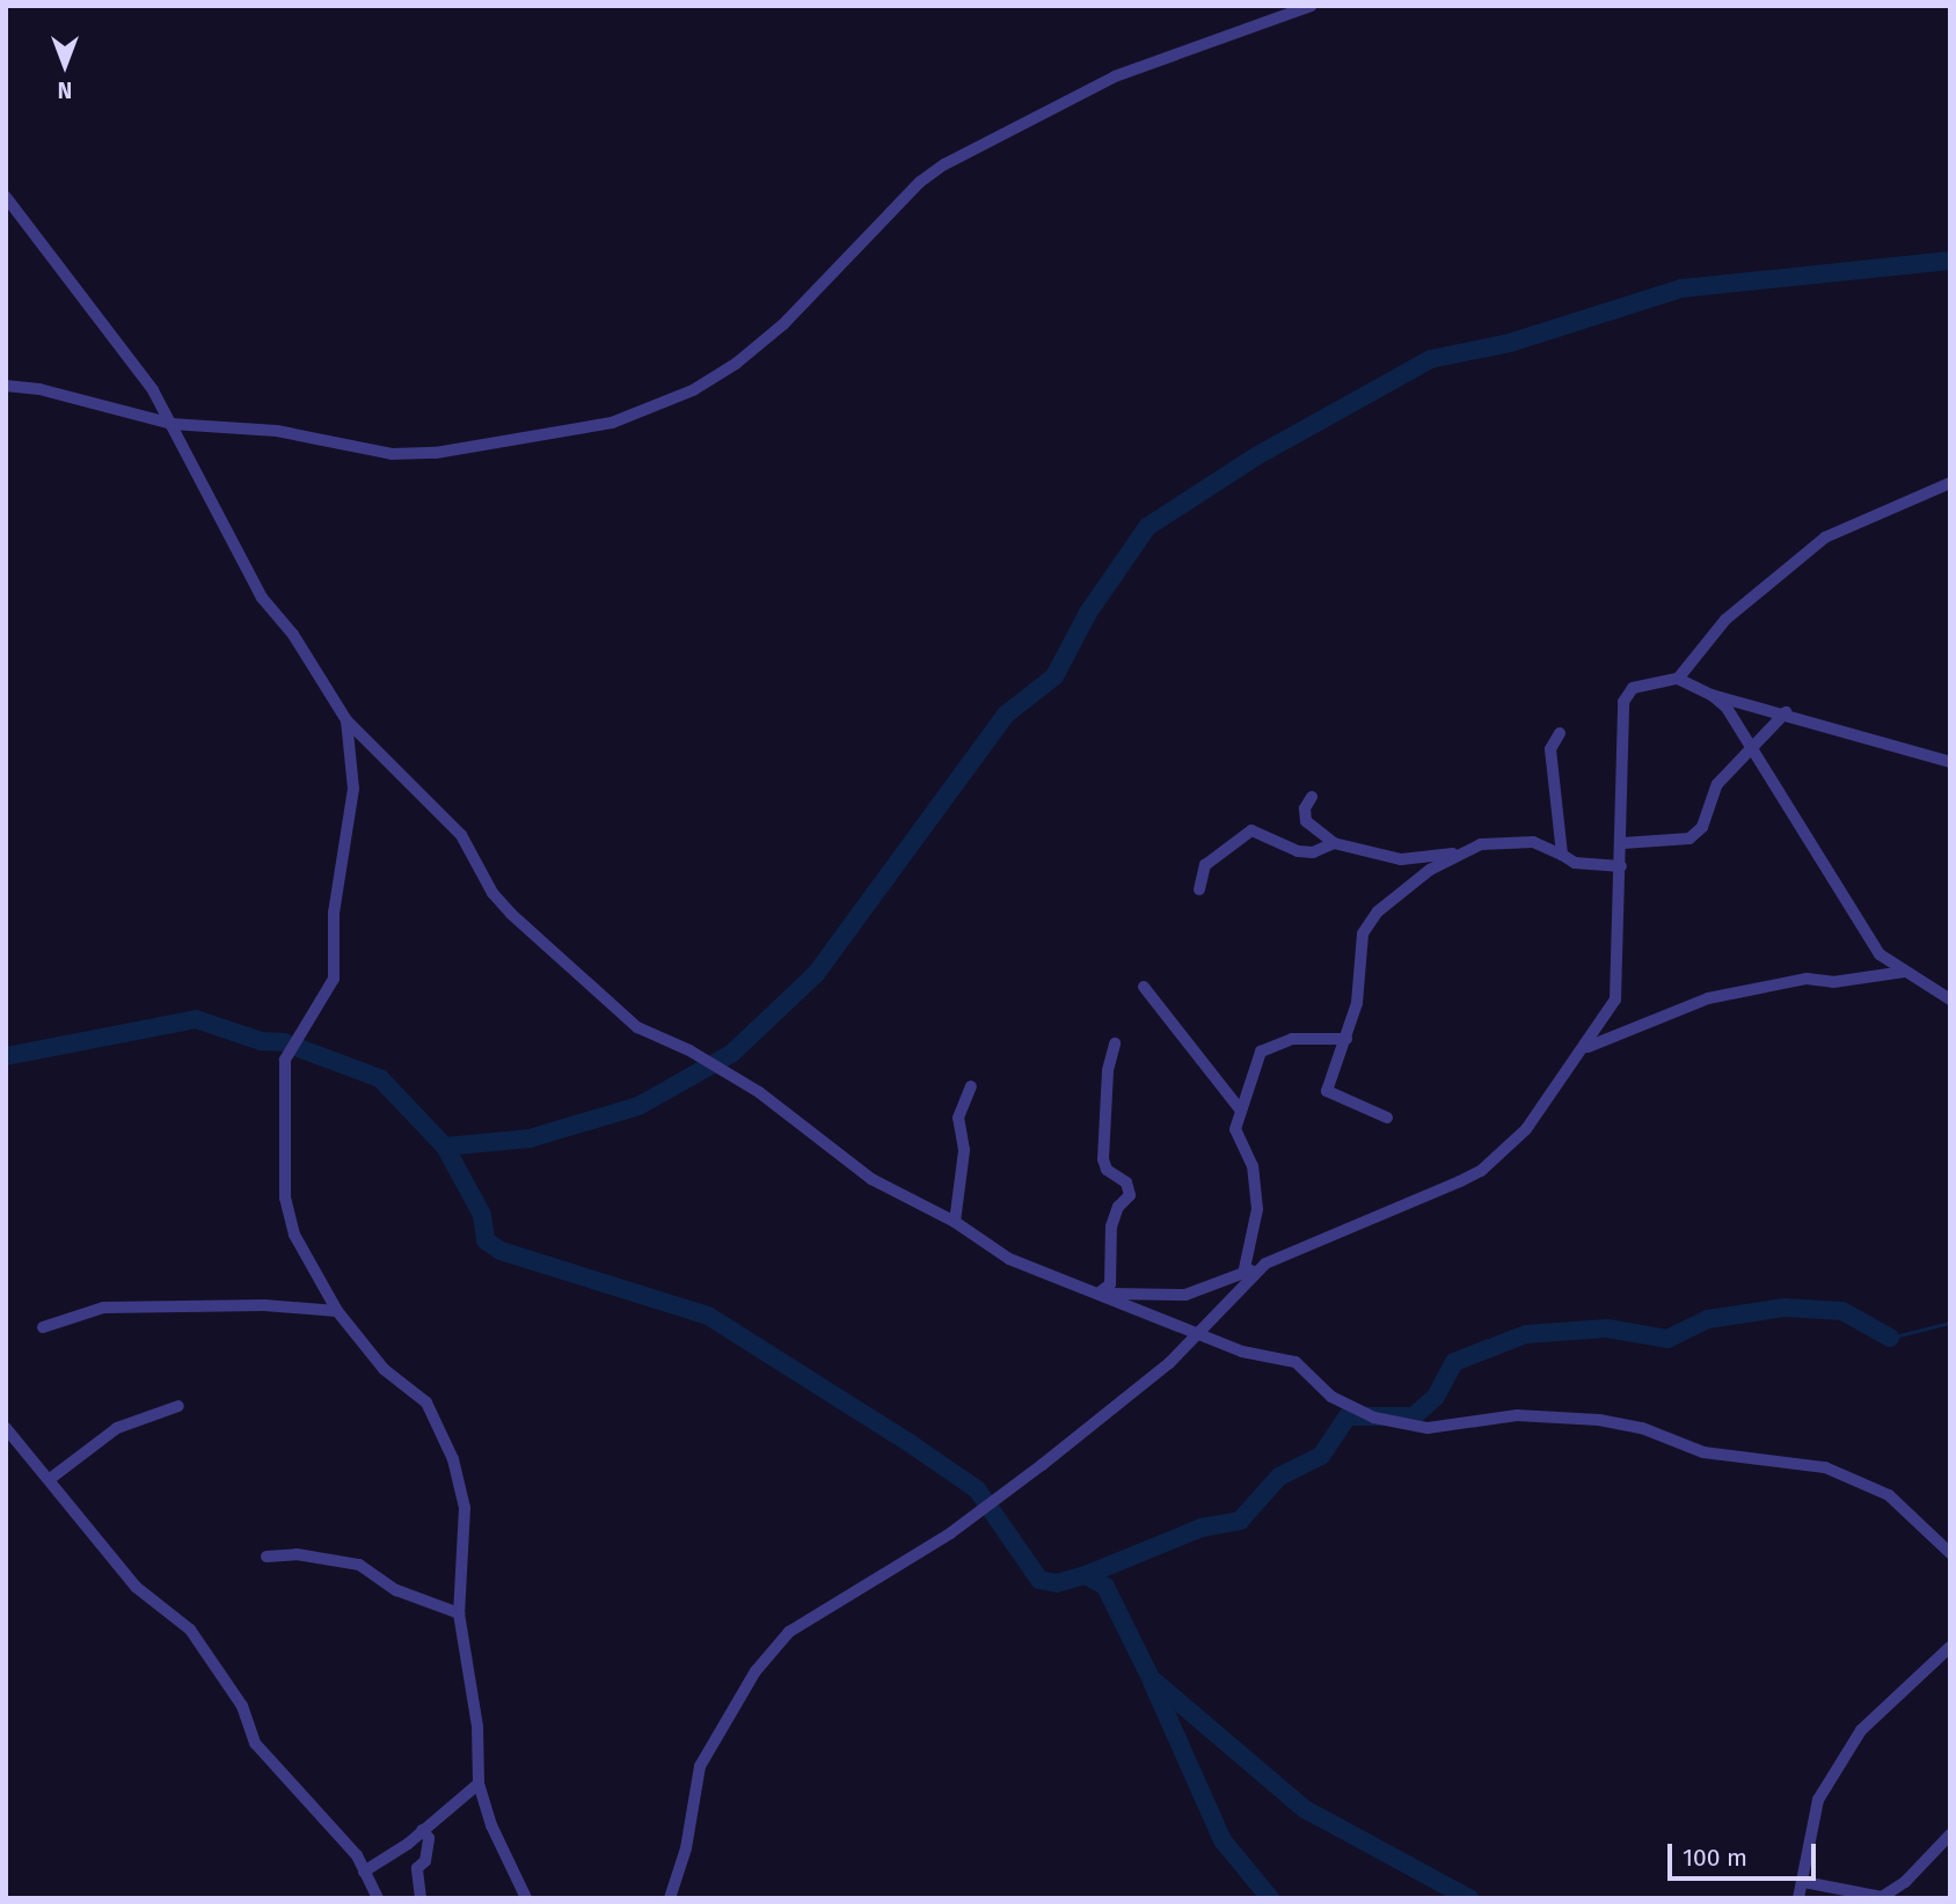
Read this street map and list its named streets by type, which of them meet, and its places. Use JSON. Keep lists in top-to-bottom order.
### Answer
{
  "scale_bar": "100 m",
  "north": "bottom"
}
